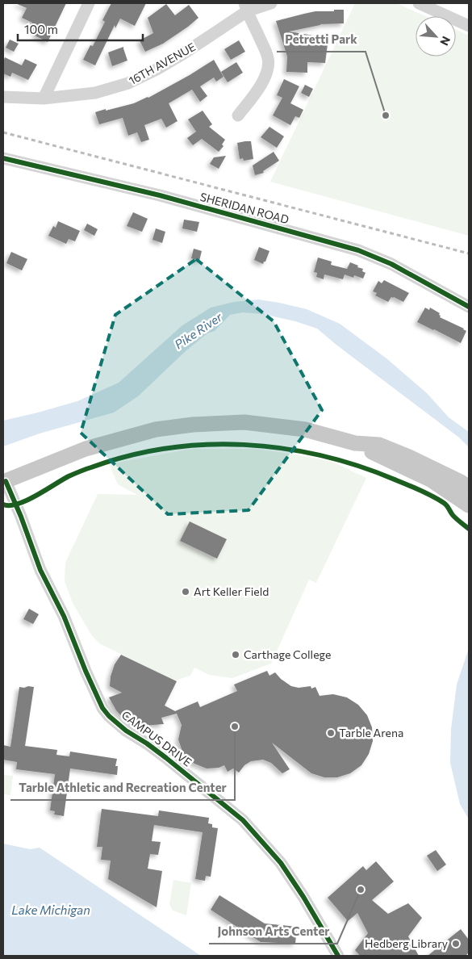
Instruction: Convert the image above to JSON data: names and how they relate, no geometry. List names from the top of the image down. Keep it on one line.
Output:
{"streets":{"street":["16TH AVENUE","SHERIDAN ROAD","CAMPUS DRIVE"]},"water":["Pike River","Lake Michigan"],"places":["Petretti Park","Art Keller Field","Carthage College","Tarble Athletic and Recreation Center","Tarble Arena","Johnson Arts Center","Hedberg Library"],"scale_bar":"100 m","north":"bottom right"}
